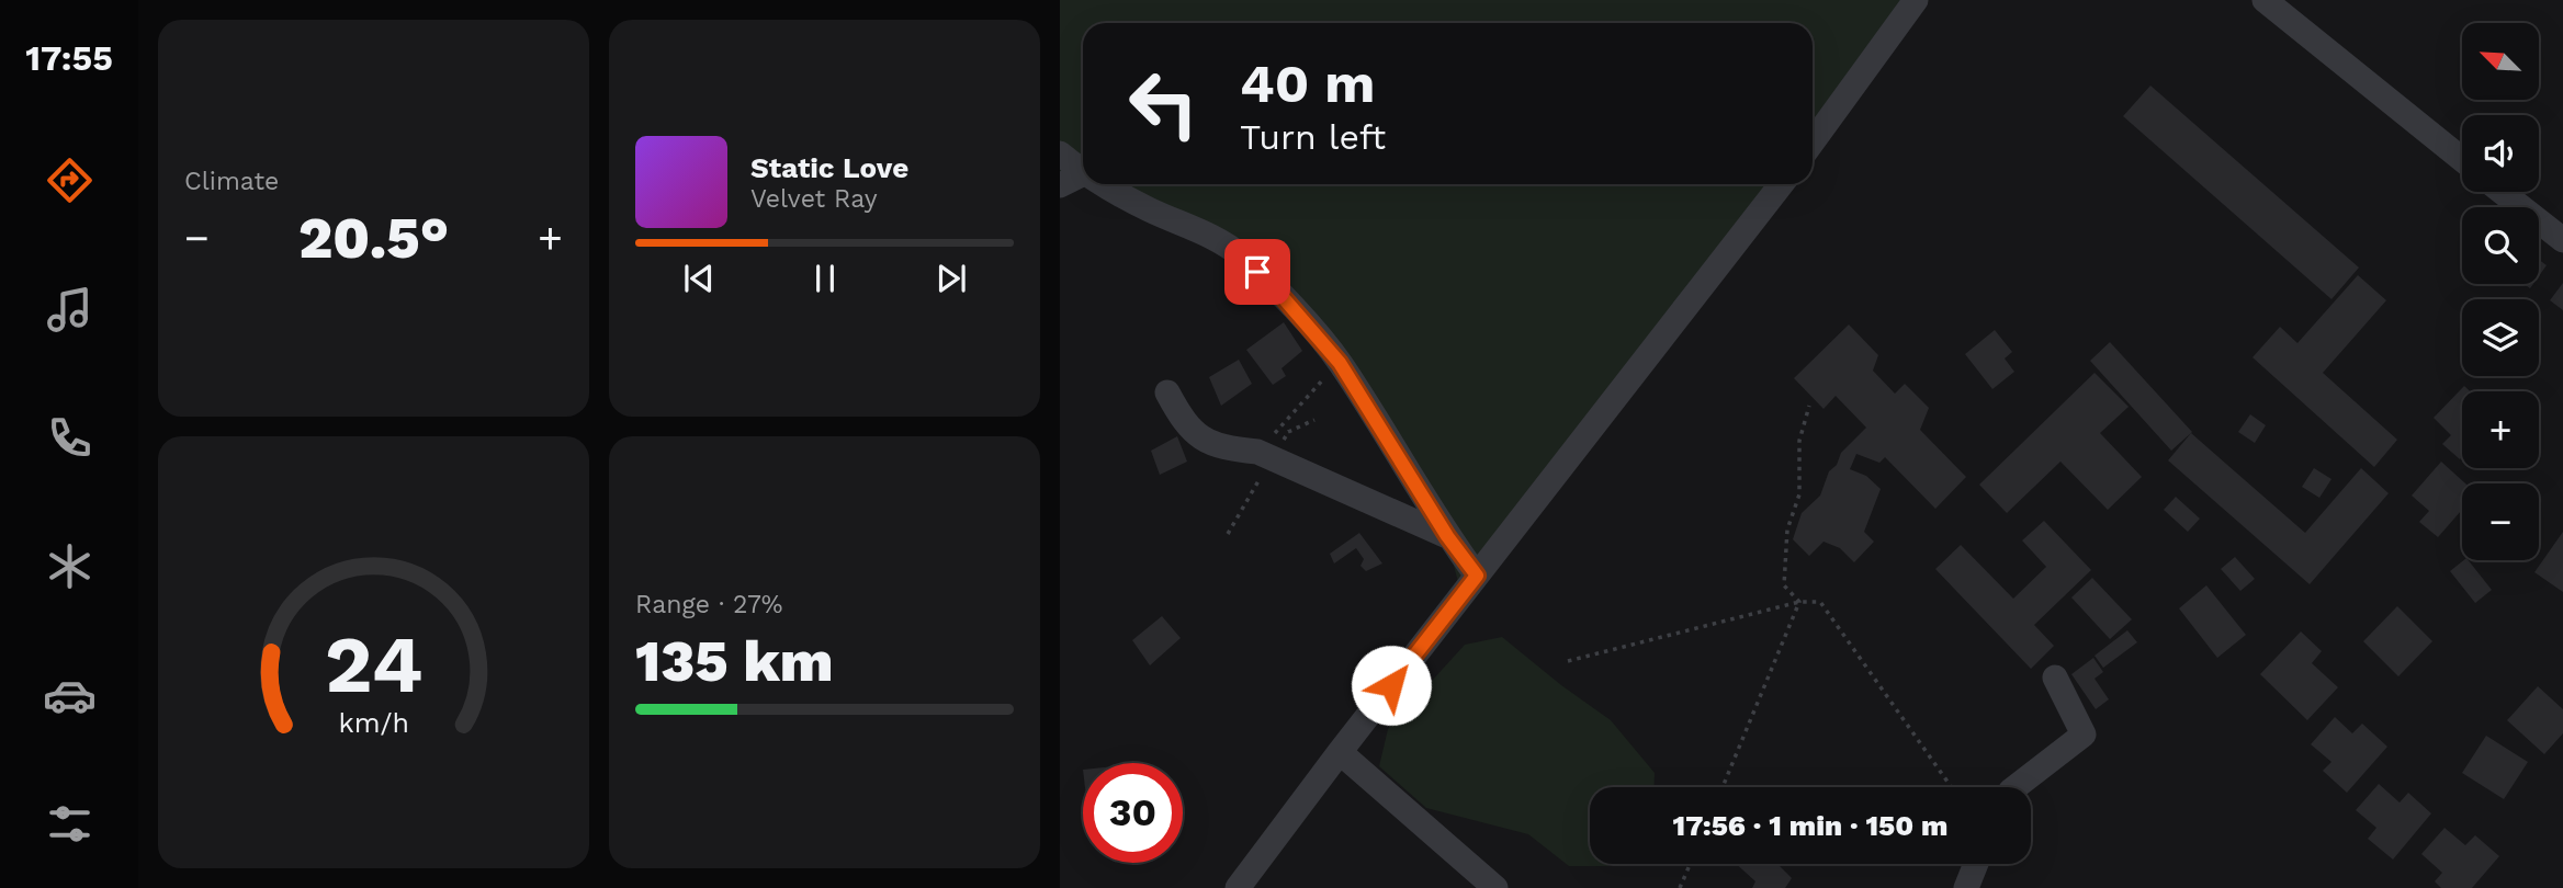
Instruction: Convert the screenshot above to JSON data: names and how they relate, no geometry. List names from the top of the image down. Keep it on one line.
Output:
{"north":"top left","page":{"tabs":"17:55","tile":["Climate",["Range · 27%","135 km"]],"map_buttons":["+","−"],"turn":["40 m","Turn left"],"song":["Static Love","Velvet Ray"],"heat":["−","20.5°","+"],"limit":"30","trip":"17:56 · 1 min · 150 m","gauge":["24","km/h"]}}
